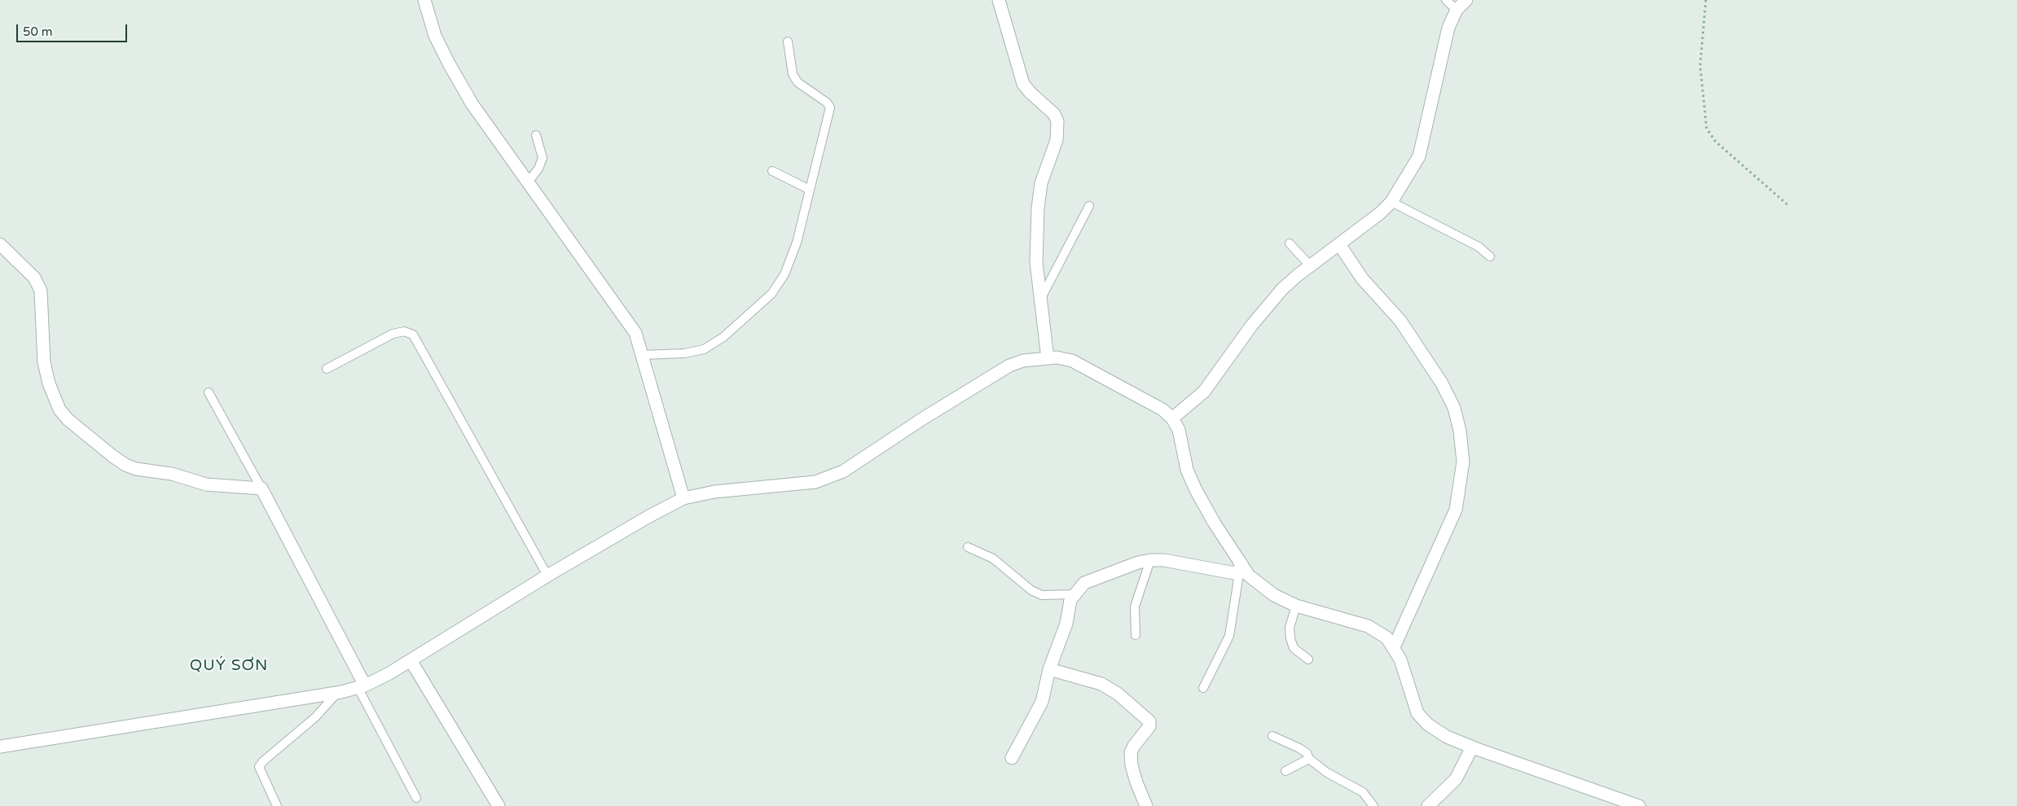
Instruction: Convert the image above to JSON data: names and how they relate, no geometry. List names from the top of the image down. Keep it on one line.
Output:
{"districts":["QUÝ SƠN"],"scale_bar":"50 m"}
